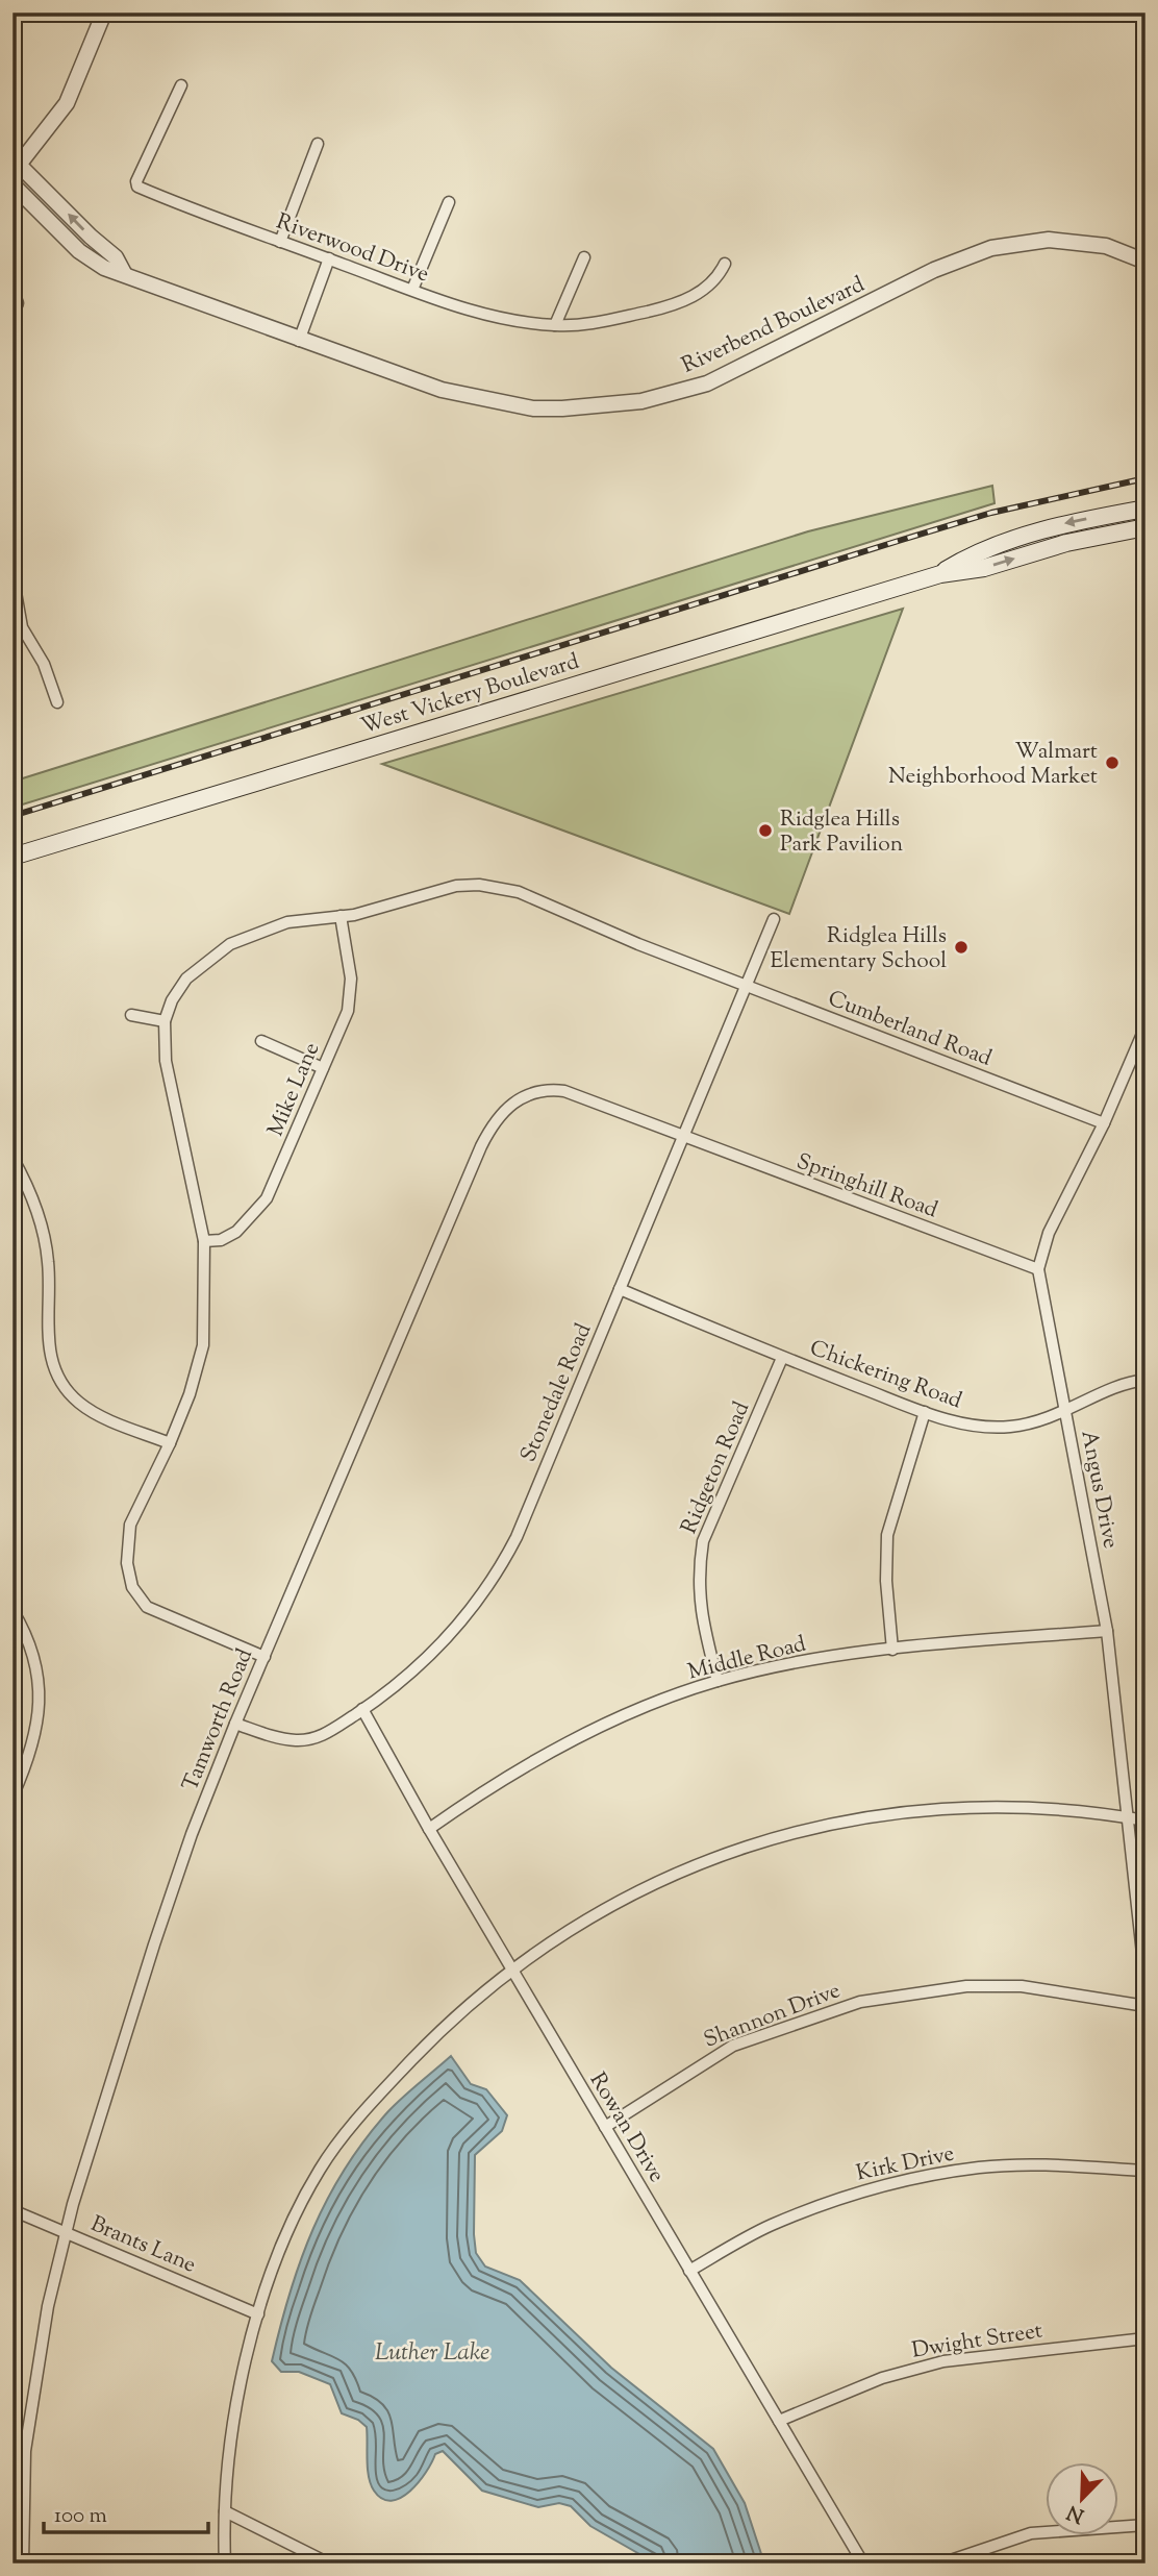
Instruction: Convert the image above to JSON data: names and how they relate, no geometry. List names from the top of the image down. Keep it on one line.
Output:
{"streets":{"main road":["West Vickery Boulevard"],"street":["Riverwood Drive","Riverbend Boulevard","Cumberland Road","Mike Lane","Springhill Road","Chickering Road","Stonedale Road","Ridgeton Road","Angus Drive","Middle Road","Tamworth Road","Shannon Drive","Rowan Drive","Kirk Drive","Brants Lane","Dwight Street"]},"crossings":[["Cumberland Road","Mike Lane"],["Cumberland Road","Stonedale Road"],["Cumberland Road","Angus Drive"],["Springhill Road","Stonedale Road"],["Springhill Road","Angus Drive"],["Springhill Road","Tamworth Road"],["Chickering Road","Stonedale Road"],["Chickering Road","Ridgeton Road"],["Chickering Road","Angus Drive"],["Stonedale Road","Tamworth Road"],["Stonedale Road","Rowan Drive"],["Ridgeton Road","Middle Road"],["Angus Drive","Middle Road"],["Middle Road","Rowan Drive"],["Tamworth Road","Brants Lane"],["Shannon Drive","Rowan Drive"],["Rowan Drive","Kirk Drive"],["Rowan Drive","Dwight Street"]],"water":["Luther Lake"],"places":["Walmart Neighborhood Market","Ridglea Hills Park Pavilion","Ridglea Hills Elementary School"],"scale_bar":"100 m","north":"bottom left"}
